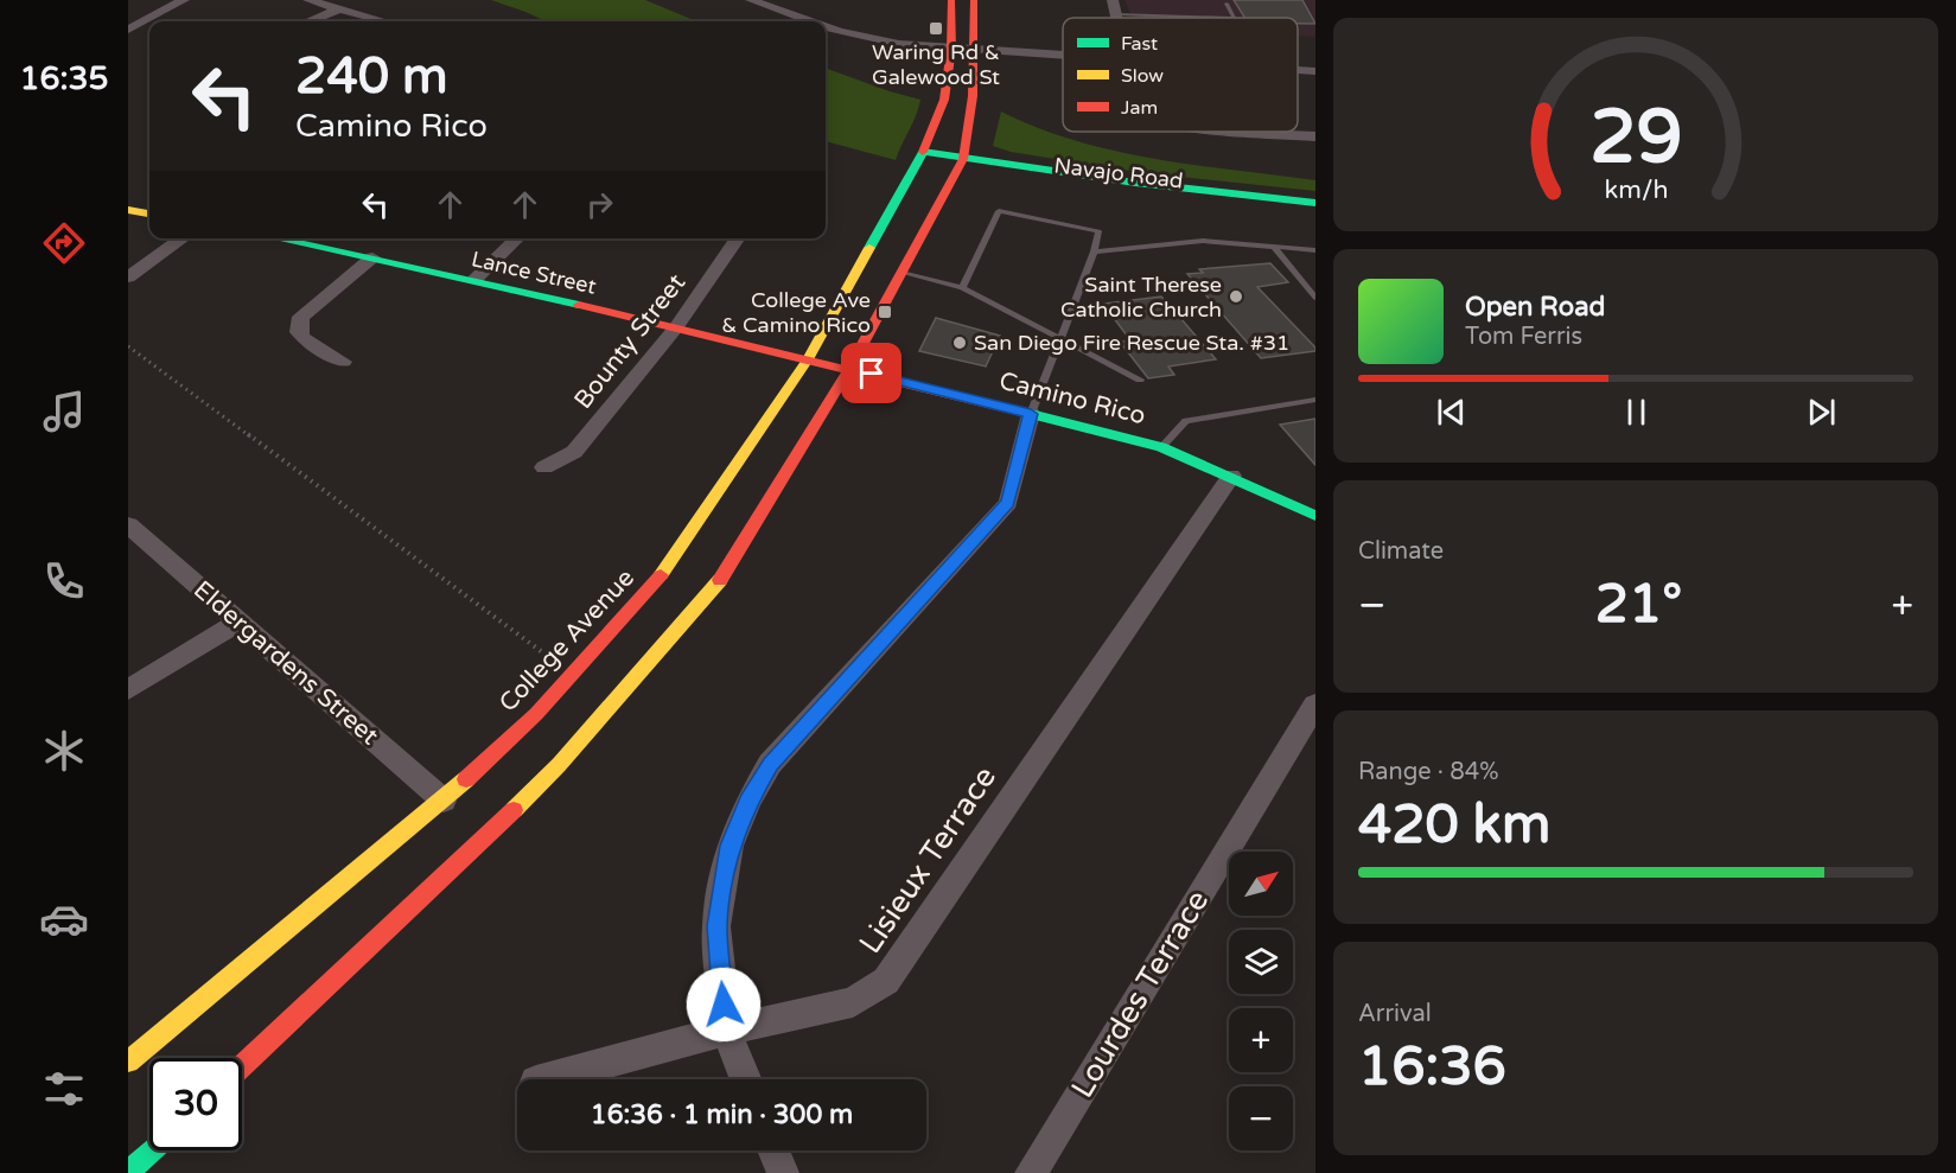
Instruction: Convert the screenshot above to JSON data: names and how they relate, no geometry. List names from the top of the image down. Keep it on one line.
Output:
{"streets":{"main road":["Navajo Road","Lance Street","Camino Rico","College Avenue"],"street":["Bounty Street","Eldergardens Street","Lisieux Terrace","Lourdes Terrace"]},"crossings":[["Navajo Road","College Avenue"],["Lance Street","Bounty Street"],["Lance Street","Camino Rico"],["Lance Street","College Avenue"],["Camino Rico","College Avenue"],["Camino Rico","Lisieux Terrace"],["College Avenue","Eldergardens Street"]],"places":{"transit":["Waring Rd & Galewood St","College Ave & Camino Rico"],"other":["Saint Therese Catholic Church","San Diego Fire Rescue Sta. #31"]},"legend":["Fast","Slow","Jam"],"north":"top right","page":{"tabs":"16:35","turn":["240 m","Camino Rico"],"song":["Open Road","Tom Ferris"],"tile":["Climate",["Range · 84%","420 km"],["Arrival","16:36"]],"heat":["−","21°","+"],"map_buttons":["+","−"],"limit":"30","trip":"16:36 · 1 min · 300 m","gauge":["29","km/h"]}}
